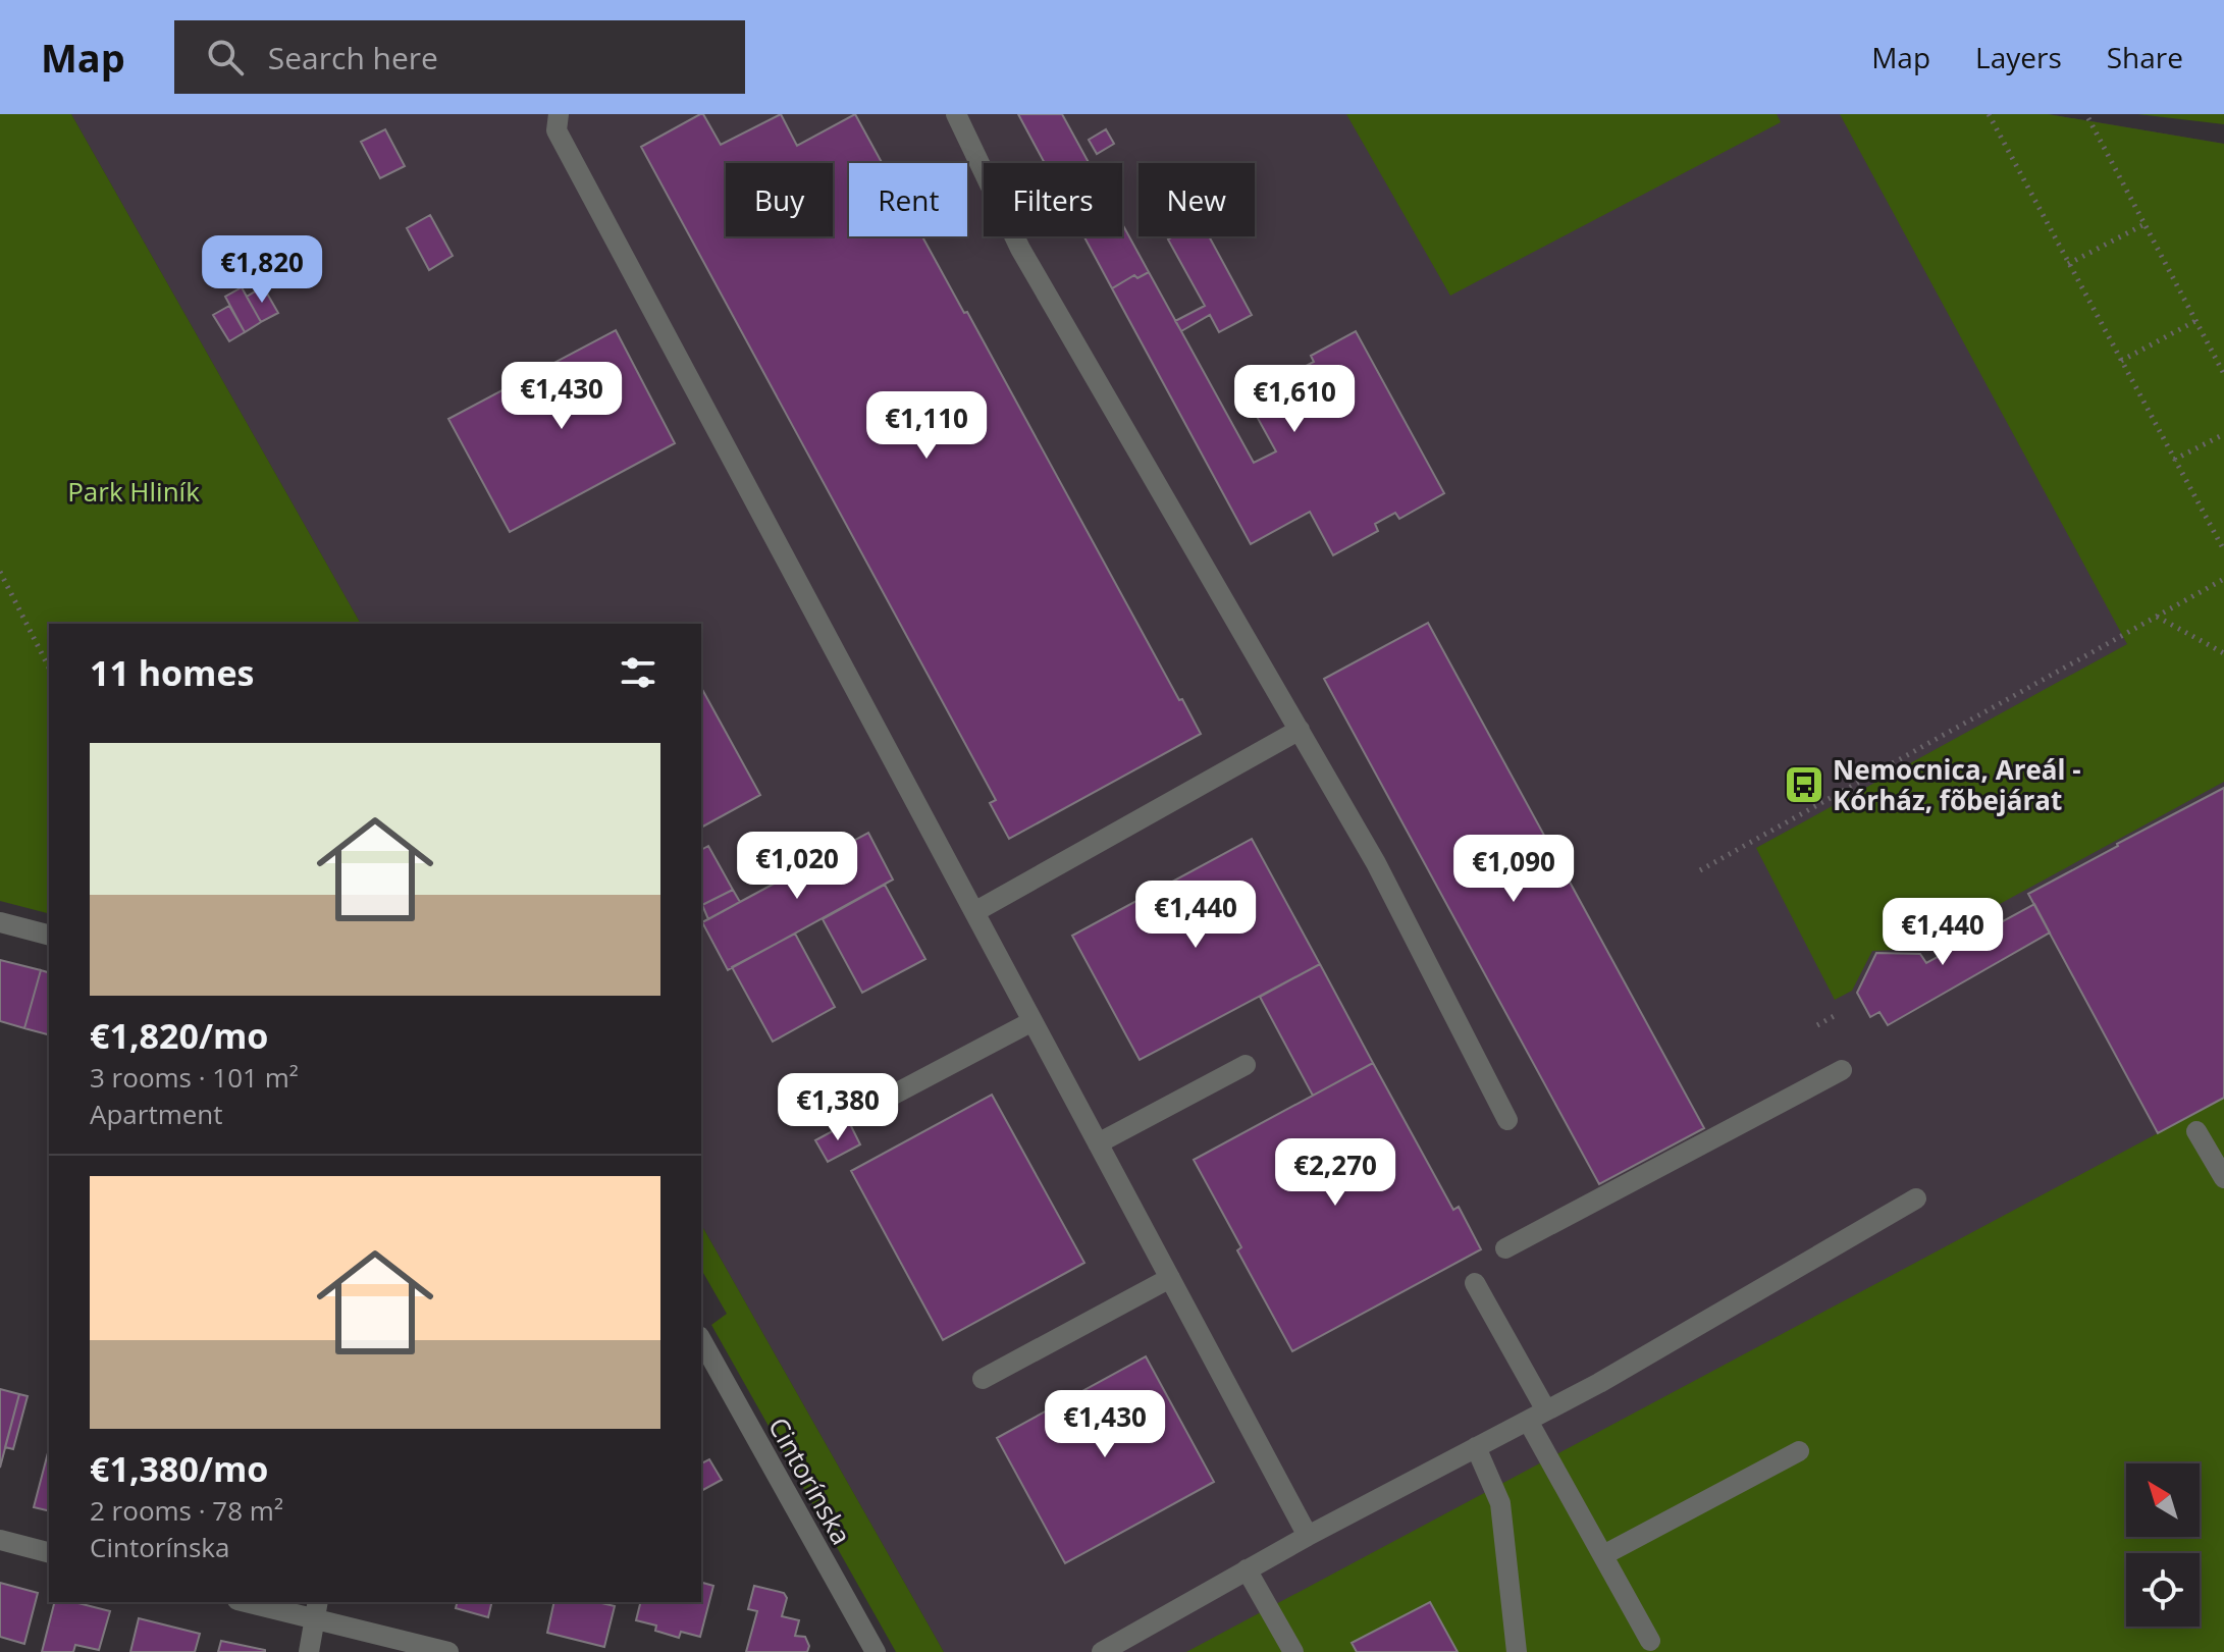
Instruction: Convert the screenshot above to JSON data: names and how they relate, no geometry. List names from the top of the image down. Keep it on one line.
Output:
{"streets":{"street":["Cintorínska"]},"parks":["Park Hliník"],"places":{"bus stop":["Nemocnica, Areál - Kórház, fõbejárat"]},"north":"top left","page":{"header":"Map","search":"Search here","nav":["Map","Layers","Share"],"chip":["Buy","Rent","Filters","New"],"price":["€1,820","€1,430","€1,610","€1,110","€1,020","€1,090","€1,440","€1,440","€1,380","€2,270","€1,430"],"heading":"11 homes","list":[{"name":"€1,820/mo","note":"3 rooms · 101 m² · Apartment"},{"name":"€1,380/mo","note":"2 rooms · 78 m² · Cintorínska"}]}}
